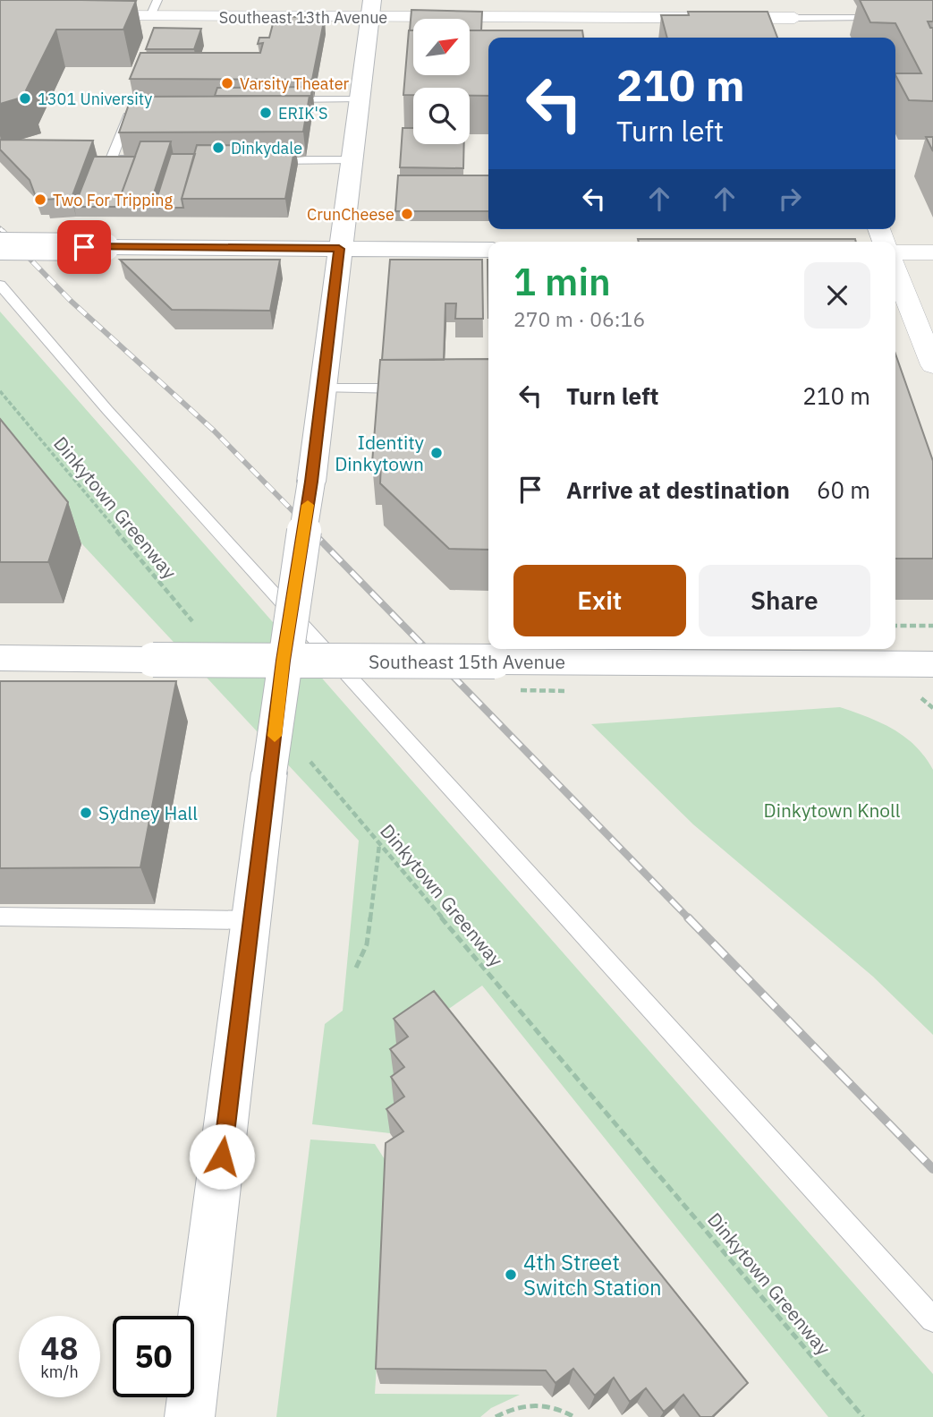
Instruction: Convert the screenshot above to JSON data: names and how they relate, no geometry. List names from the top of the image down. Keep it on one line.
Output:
{"streets":{"main road":["Southeast 15th Avenue"],"street":["Southeast 13th Avenue"],"path":["Dinkytown Greenway"]},"parks":["Dinkytown Knoll"],"places":["Varsity Theater","1301 University","ERIK'S","Dinkydale","Two For Tripping","CrunCheese","Identity Dinkytown","Sydney Hall","4th Street Switch Station"],"north":"top right","page":{"turn":["210 m","Turn left"],"heading":["1 min","270 m · 06:16"],"list":[{"name":"Turn left","value":"210 m"},{"name":"Arrive at destination","value":"60 m"}],"buttons":["Exit","Share"],"speed":"48 km/h","limit":"50"}}
